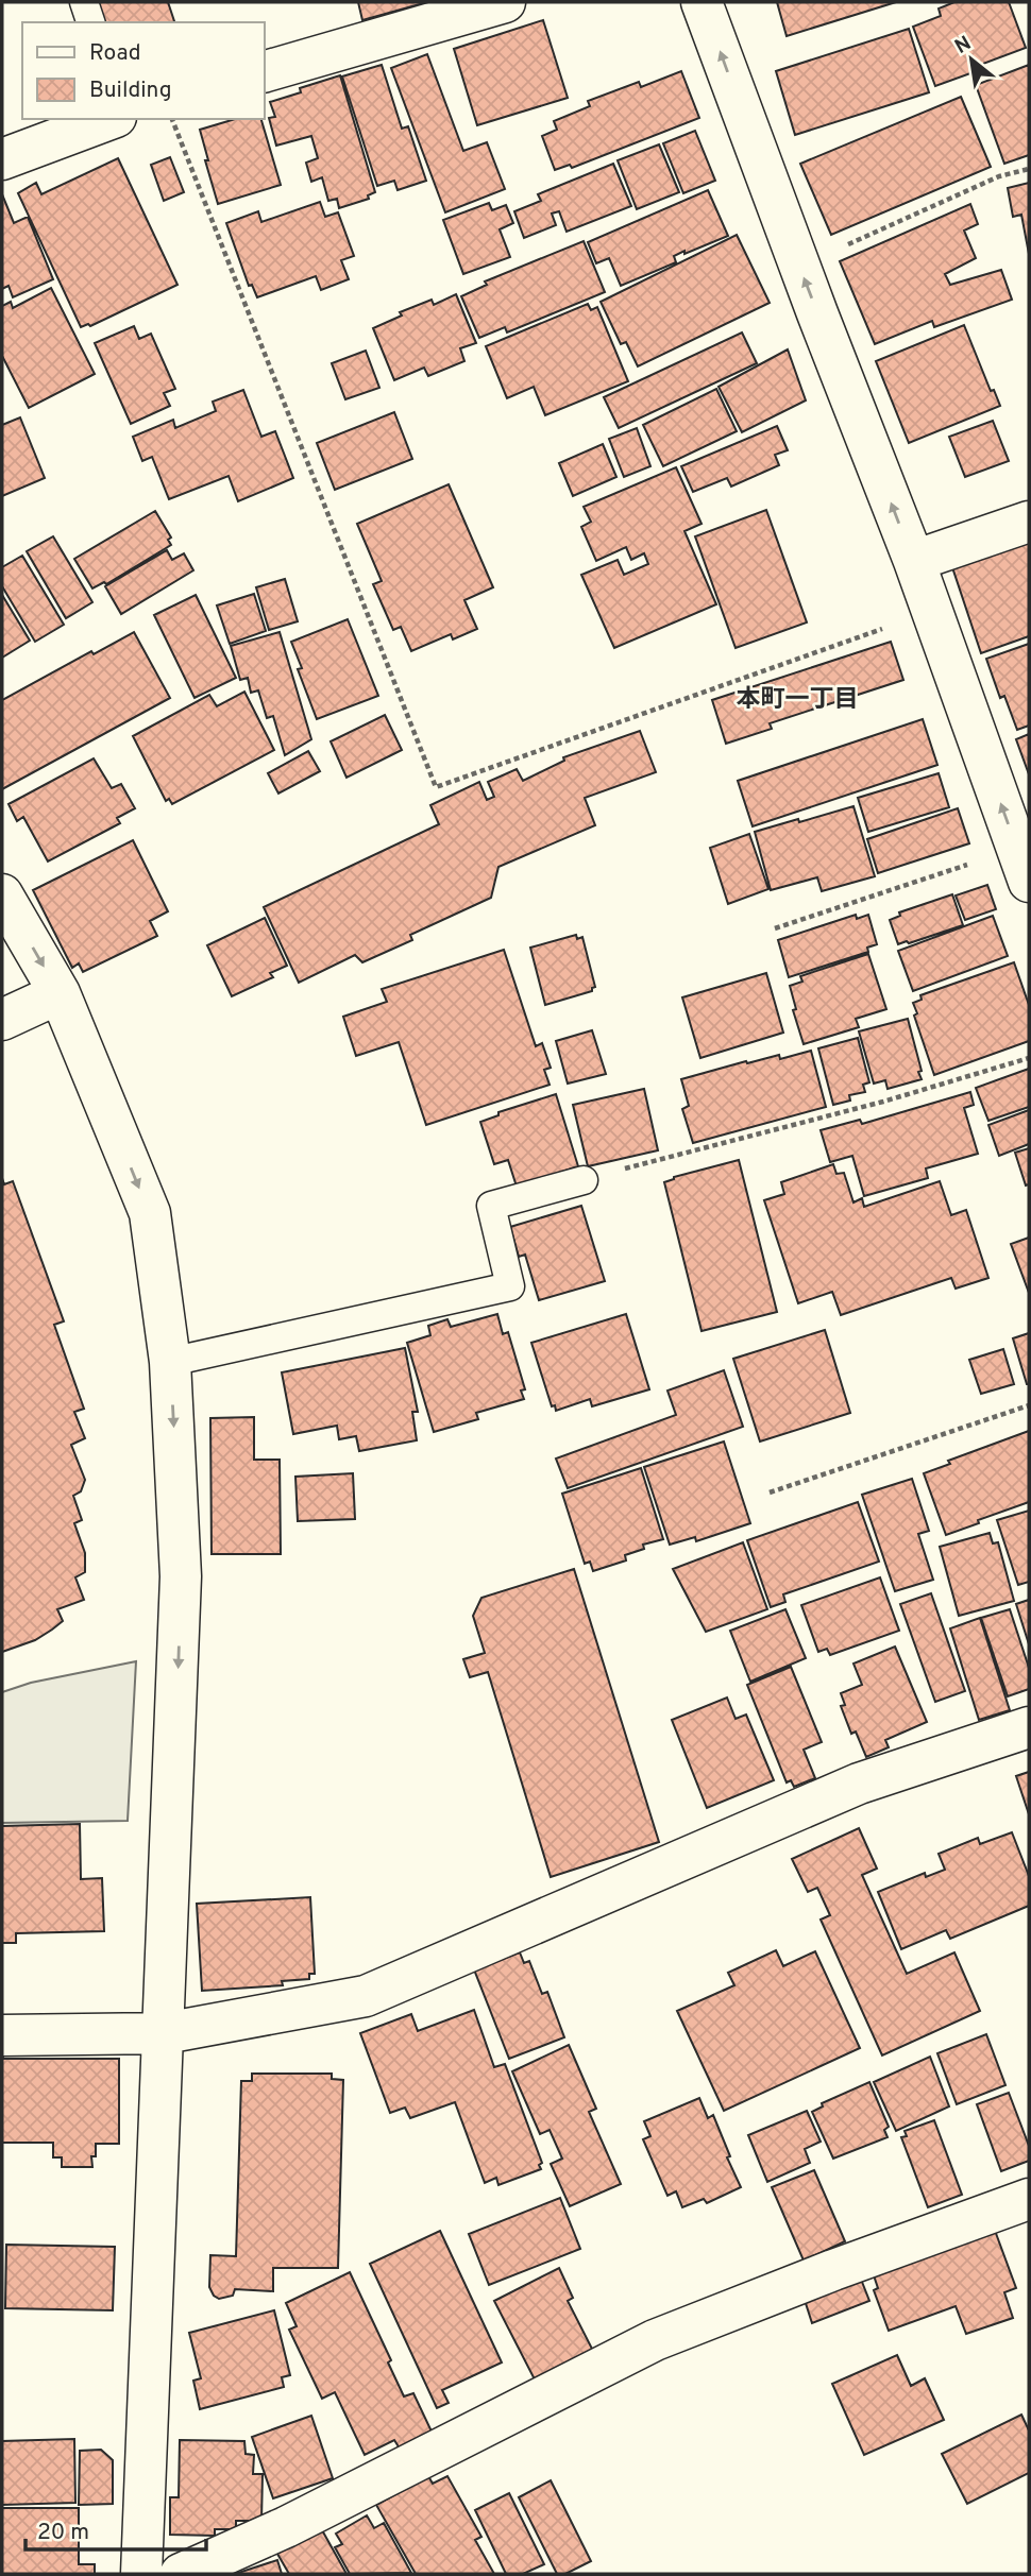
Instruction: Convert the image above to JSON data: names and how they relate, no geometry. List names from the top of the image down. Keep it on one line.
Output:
{"districts":["本町一丁目"],"legend":["Road","Building"],"scale_bar":"20 m","north":"top left"}
